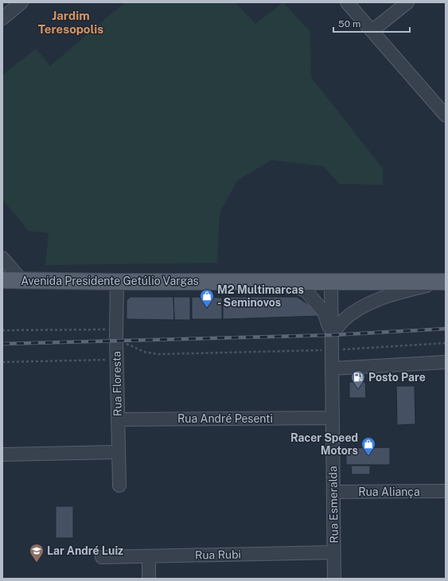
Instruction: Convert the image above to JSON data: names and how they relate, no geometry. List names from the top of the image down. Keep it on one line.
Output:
{"streets":{"main road":["Avenida Presidente Getúlio Vargas"],"street":["Rua Floresta","Rua André Pesenti","Rua Aliança","Rua Esmeralda","Rua Rubi"]},"crossings":[["Avenida Presidente Getúlio Vargas","Rua Floresta"],["Avenida Presidente Getúlio Vargas","Rua Esmeralda"],["Rua Floresta","Rua André Pesenti"],["Rua André Pesenti","Rua Esmeralda"],["Rua Aliança","Rua Esmeralda"],["Rua Esmeralda","Rua Rubi"]],"districts":["Jardim Teresopolis"],"places":{"shop":["M2 Multimarcas - Seminovos","Racer Speed Motors"],"fuel station":["Posto Pare"],"school or university":["Lar André Luiz"]},"scale_bar":"50 m"}
